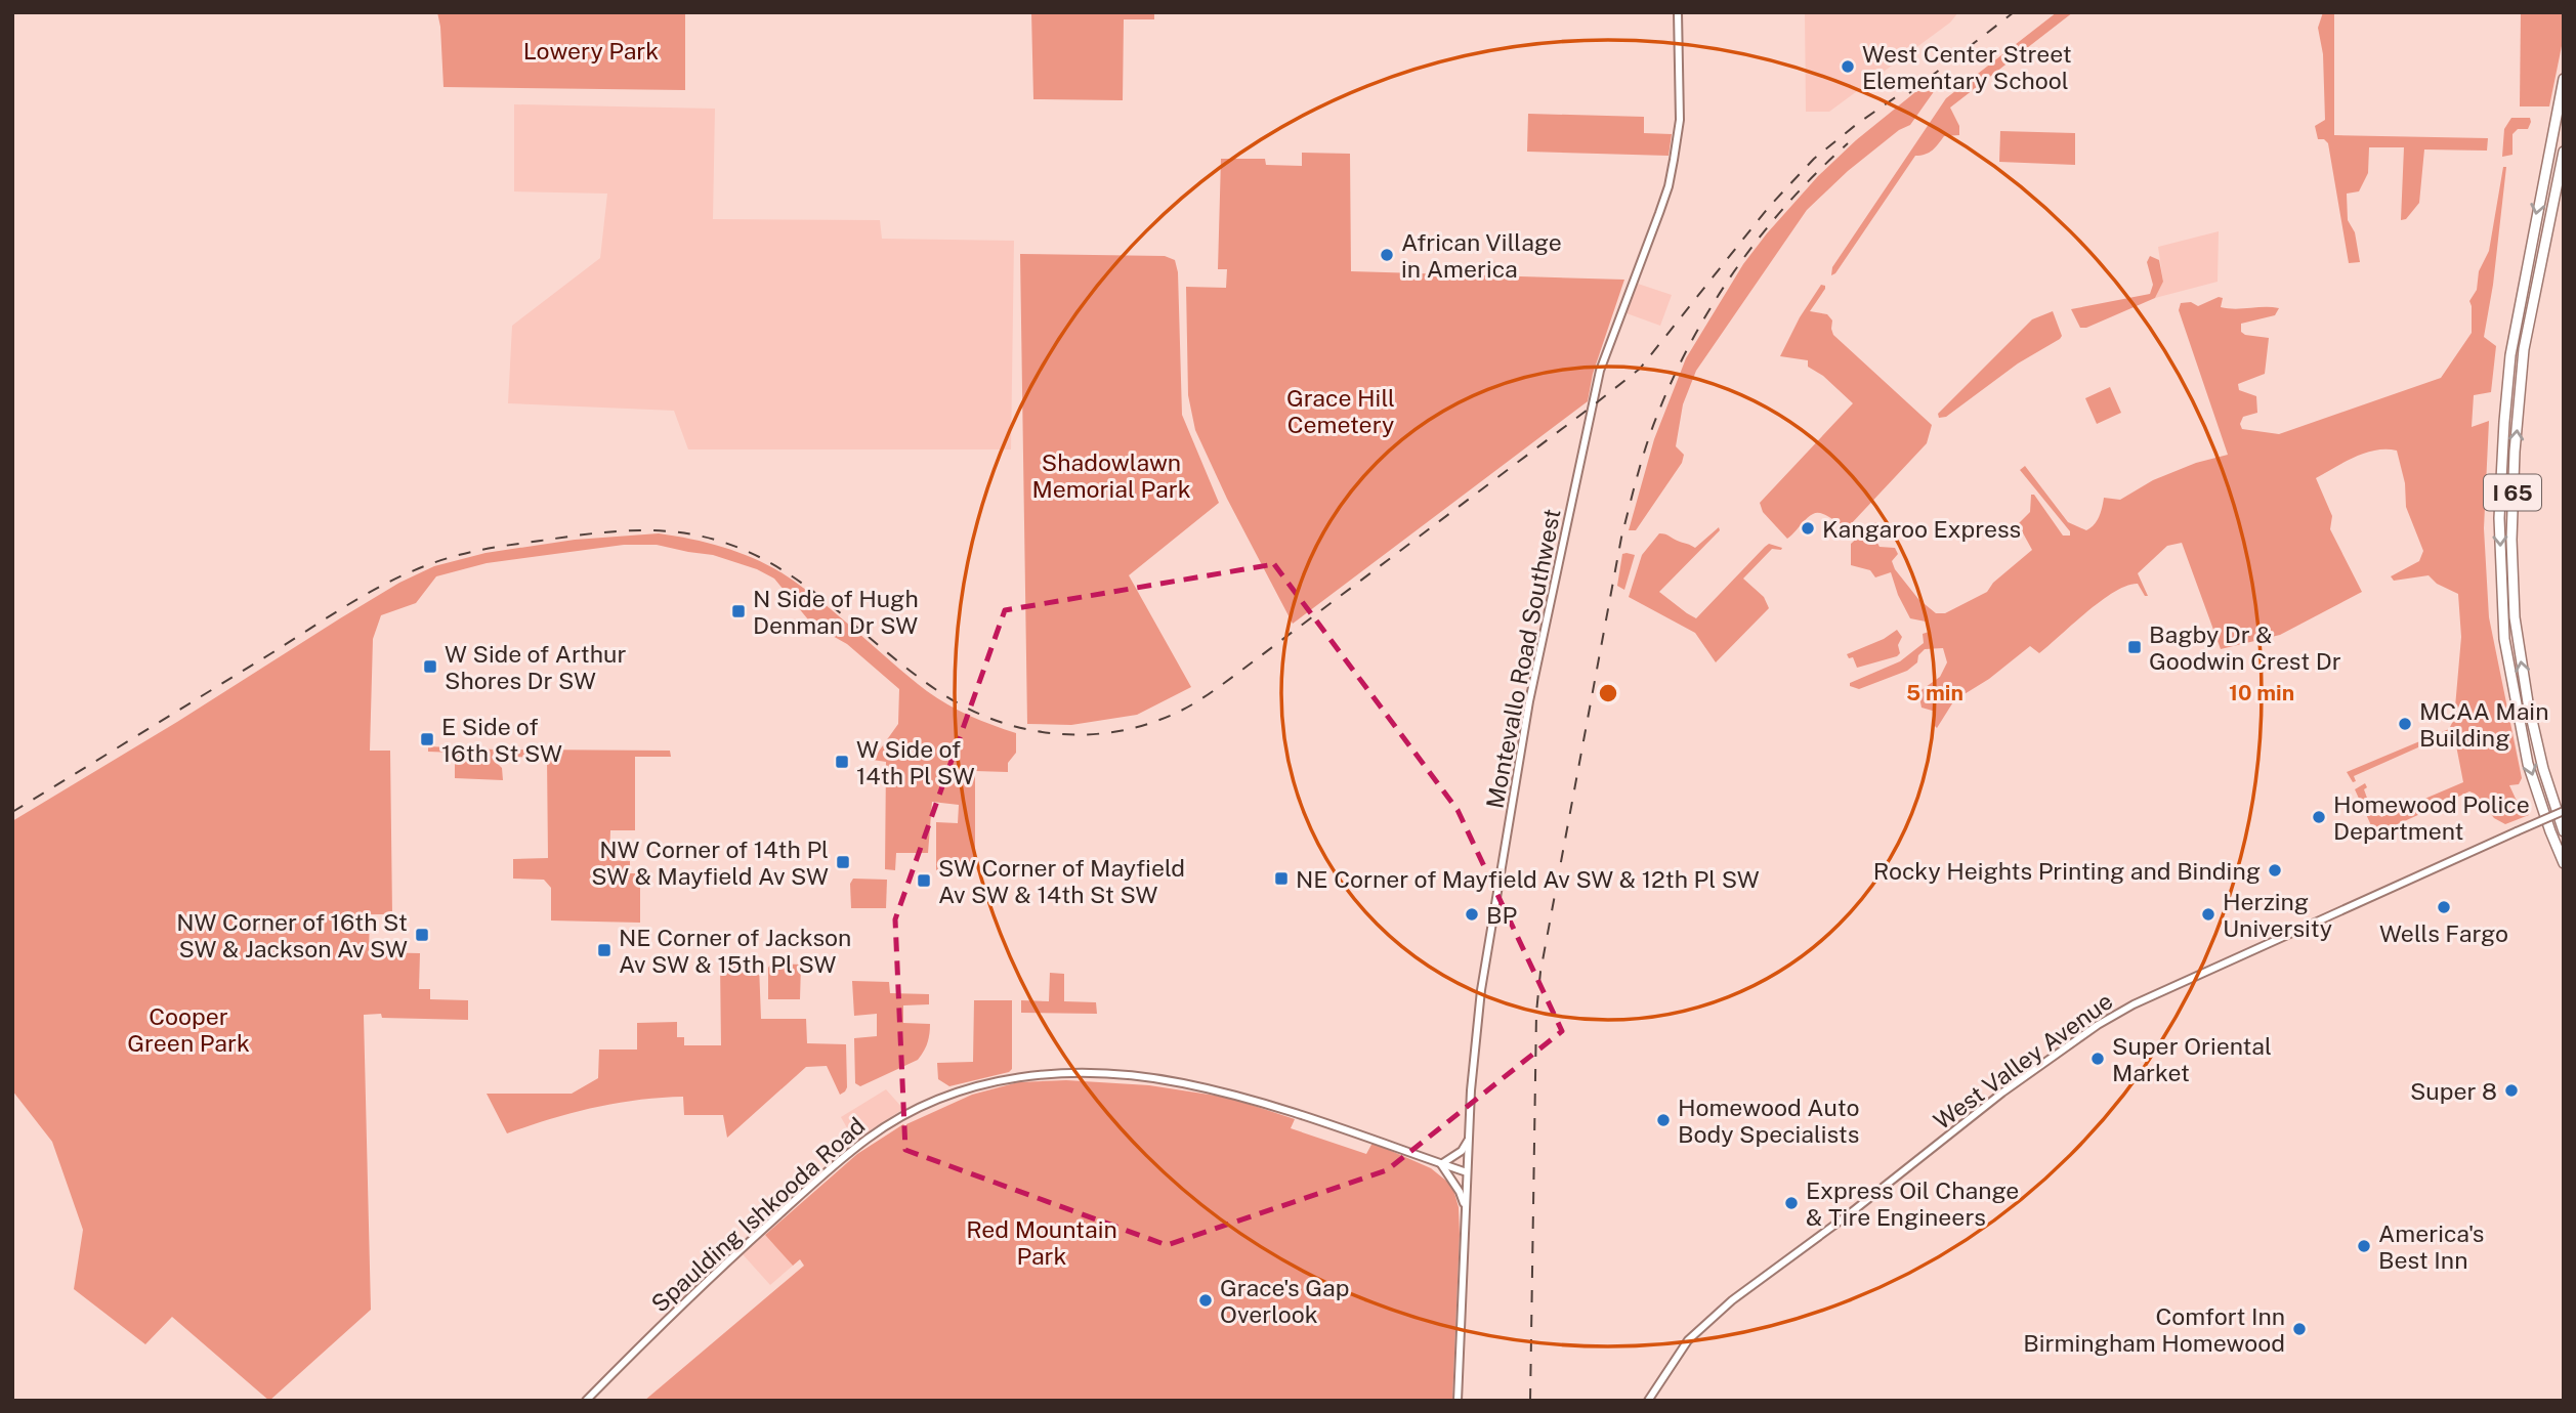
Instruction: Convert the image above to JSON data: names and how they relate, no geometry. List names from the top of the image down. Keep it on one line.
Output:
{"streets":{"highway":["I 65"],"street":["Montevallo Road Southwest","West Valley Avenue","Spaulding Ishkooda Road"]},"parks":["Lowery Park","Grace Hill Cemetery","Shadowlawn Memorial Park","Cooper Green Park","Red Mountain Park"],"places":{"other":["West Center Street Elementary School","African Village in America","Kangaroo Express","MCAA Main Building","Homewood Police Department","Rocky Heights Printing and Binding","Wells Fargo","BP","Herzing University","Super Oriental Market","Super 8","Homewood Auto Body Specialists","Express Oil Change & Tire Engineers","America's Best Inn","Grace's Gap Overlook","Comfort Inn Birmingham Homewood"],"transit":["N Side of Hugh Denman Dr SW","Bagby Dr & Goodwin Crest Dr","W Side of Arthur Shores Dr SW","E Side of 16th St SW","W Side of 14th Pl SW","NW Corner of 14th Pl SW & Mayfield Av SW","NE Corner of Mayfield Av SW & 12th Pl SW","SW Corner of Mayfield Av SW & 14th St SW","NW Corner of 16th St SW & Jackson Av SW","NE Corner of Jackson Av SW & 15th Pl SW"]},"rings":["5 min","10 min"]}
